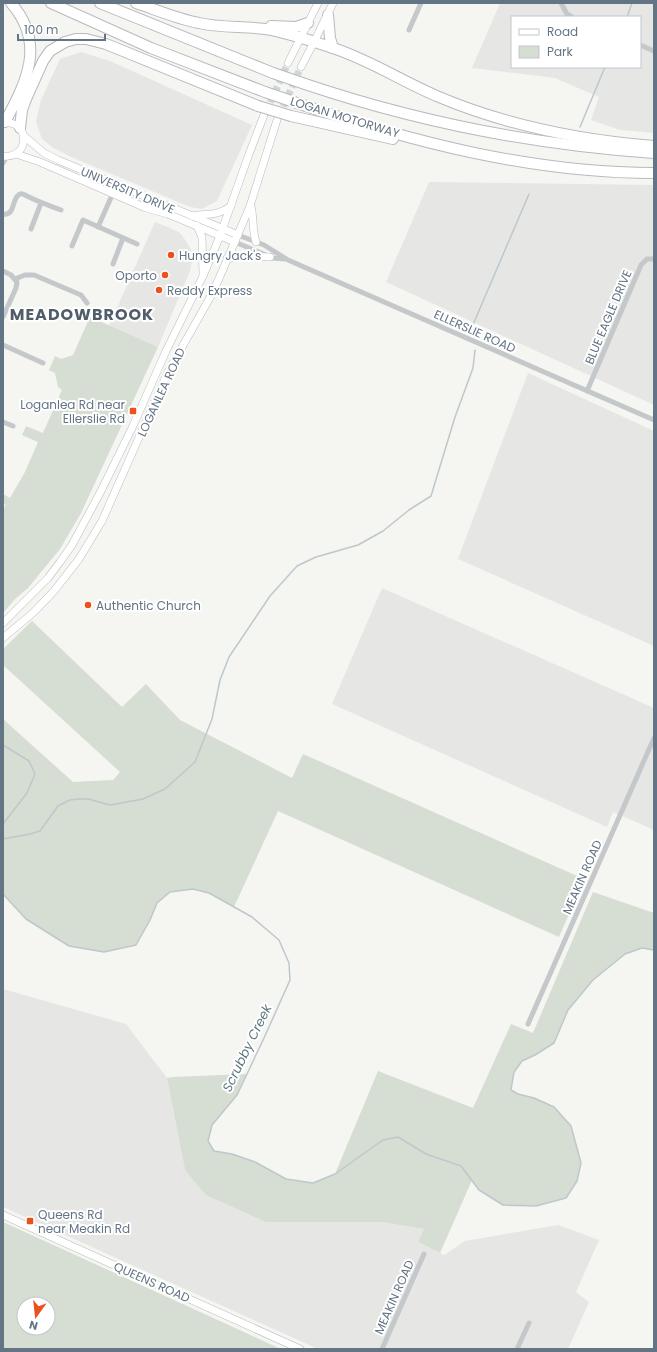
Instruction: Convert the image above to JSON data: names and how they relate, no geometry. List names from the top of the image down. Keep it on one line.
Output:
{"streets":{"highway":["LOGAN MOTORWAY"],"main road":["UNIVERSITY DRIVE","LOGANLEA ROAD","QUEENS ROAD"],"street":["BLUE EAGLE DRIVE","ELLERSLIE ROAD","MEAKIN ROAD"]},"crossings":[["UNIVERSITY DRIVE","ELLERSLIE ROAD"],["UNIVERSITY DRIVE","LOGANLEA ROAD"],["BLUE EAGLE DRIVE","ELLERSLIE ROAD"],["ELLERSLIE ROAD","LOGANLEA ROAD"]],"districts":["MEADOWBROOK"],"water":["Scrubby Creek"],"places":{"other":["Hungry Jack's","Oporto","Reddy Express","Authentic Church"],"transit":["Loganlea Rd near Ellerslie Rd","Queens Rd near Meakin Rd"]},"legend":["Road","Park"],"scale_bar":"100 m","north":"bottom"}
